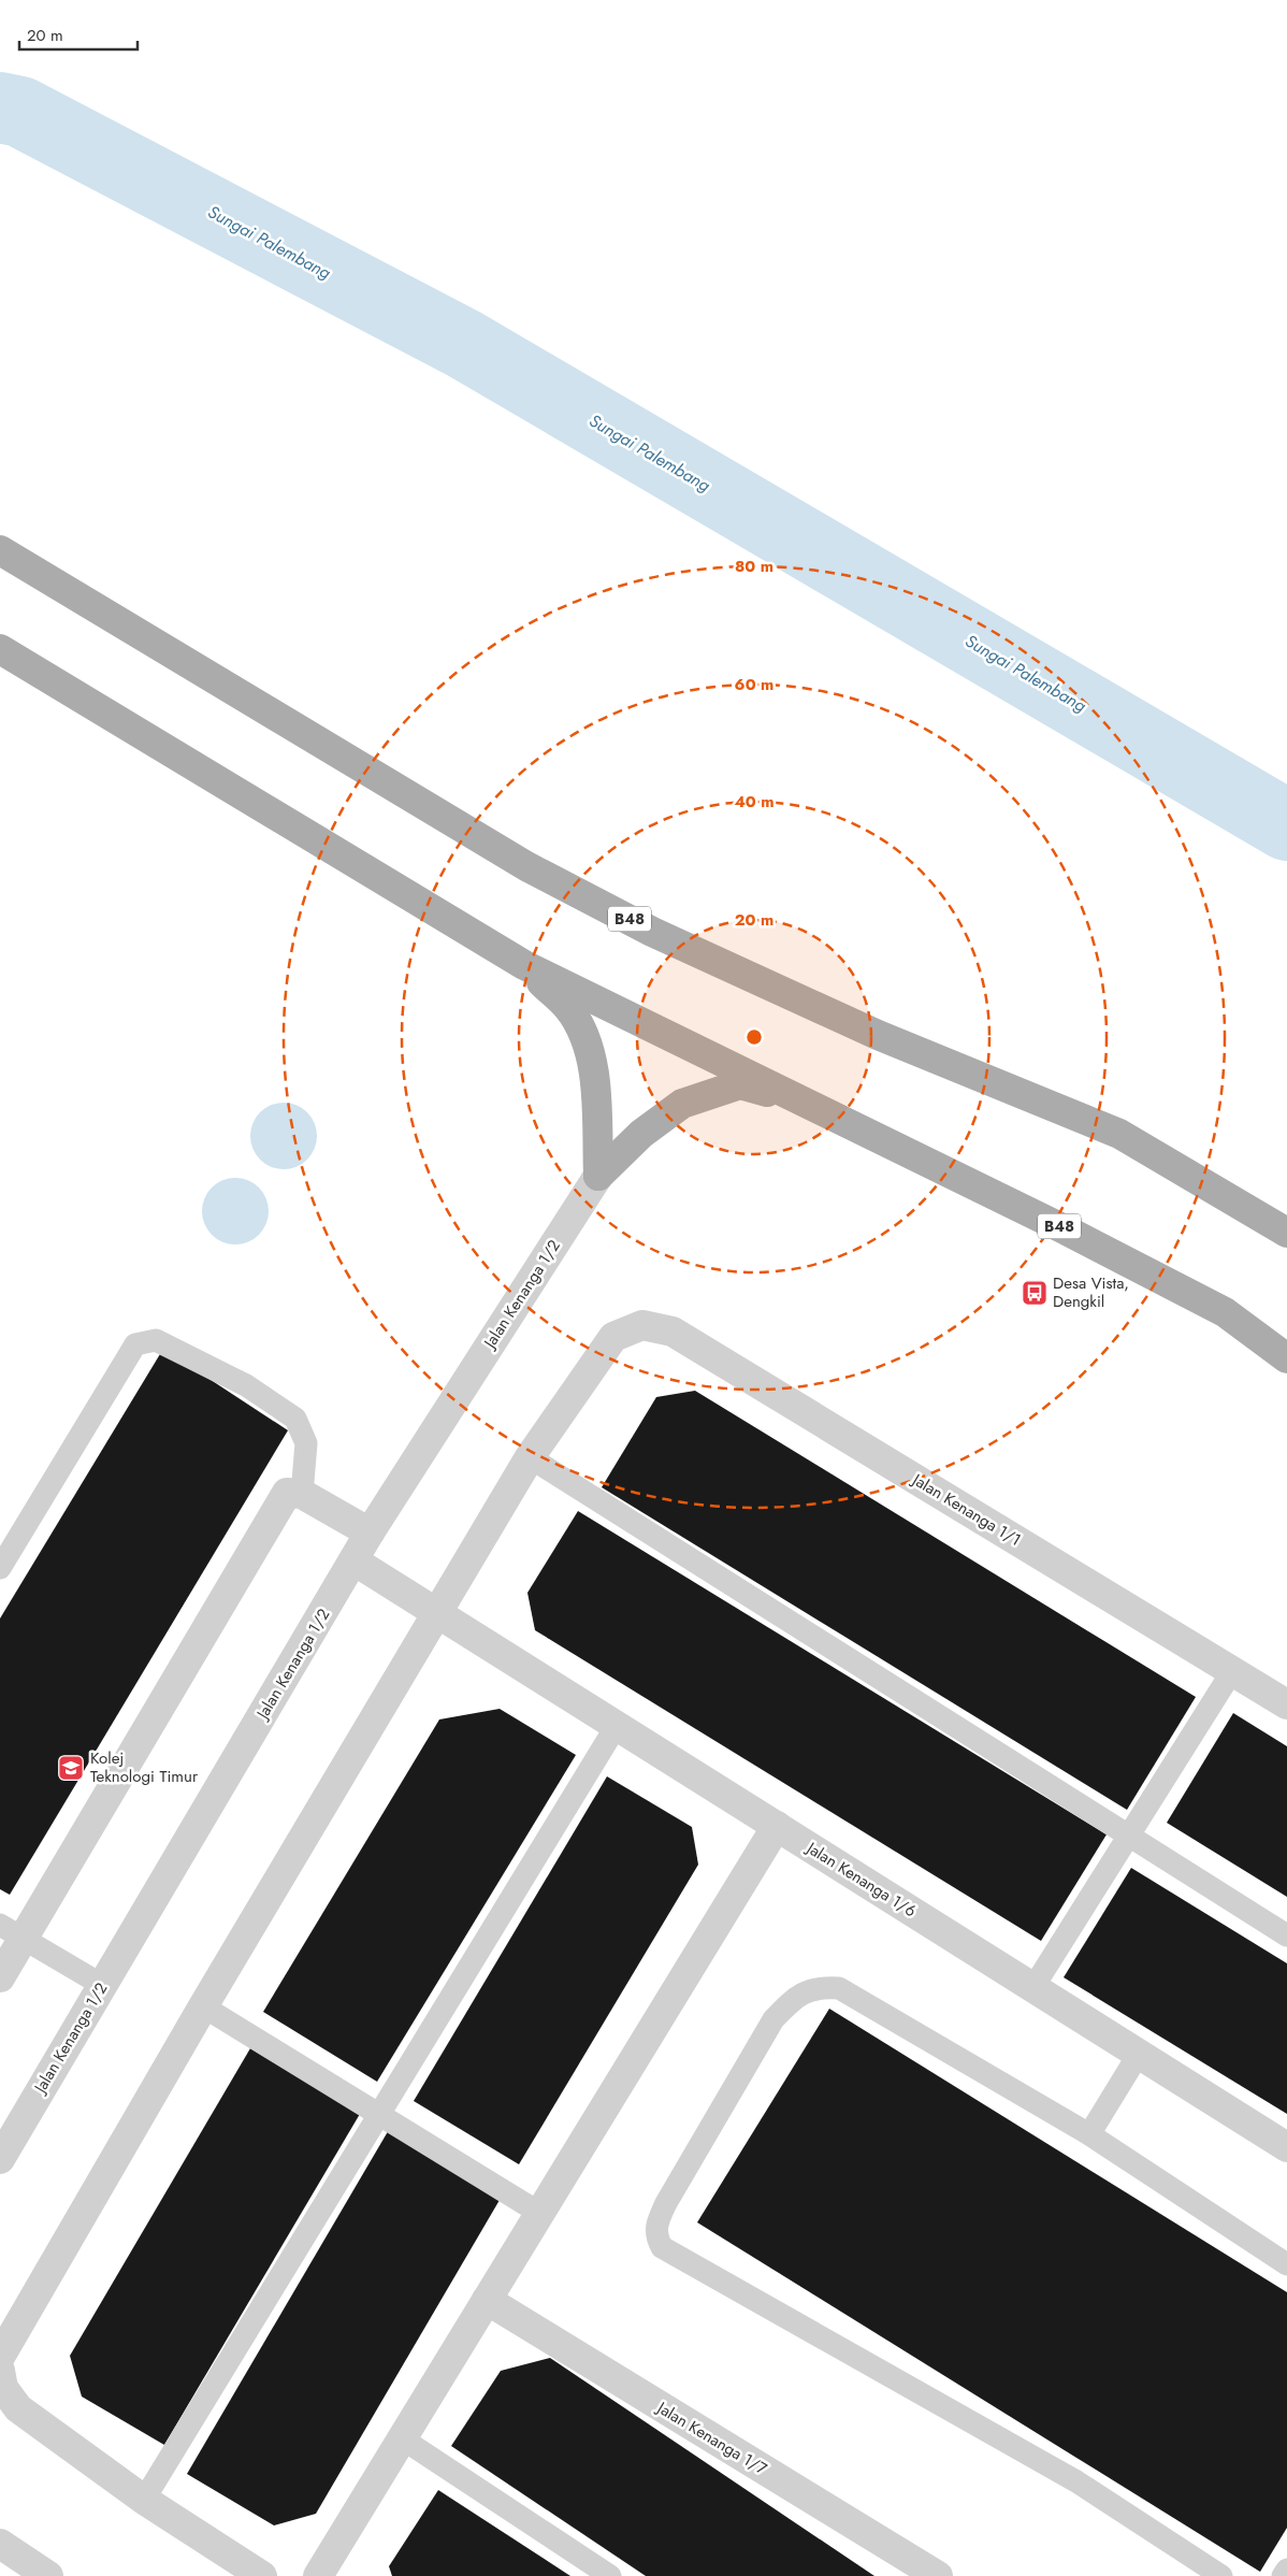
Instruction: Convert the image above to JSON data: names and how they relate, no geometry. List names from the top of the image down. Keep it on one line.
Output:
{"streets":{"main road":["B48"],"street":["Jalan Kenanga 1/2","Jalan Kenanga 1/1","Jalan Kenanga 1/6","Jalan Kenanga 1/7"]},"crossings":[["Jalan Kenanga 1/2","Jalan Kenanga 1/6"]],"water":["Sungai Palembang"],"places":{"bus stop":["Desa Vista, Dengkil"],"school or university":["Kolej Teknologi Timur"]},"scale_bar":"20 m","rings":["80 m","60 m","40 m","20 m"]}
